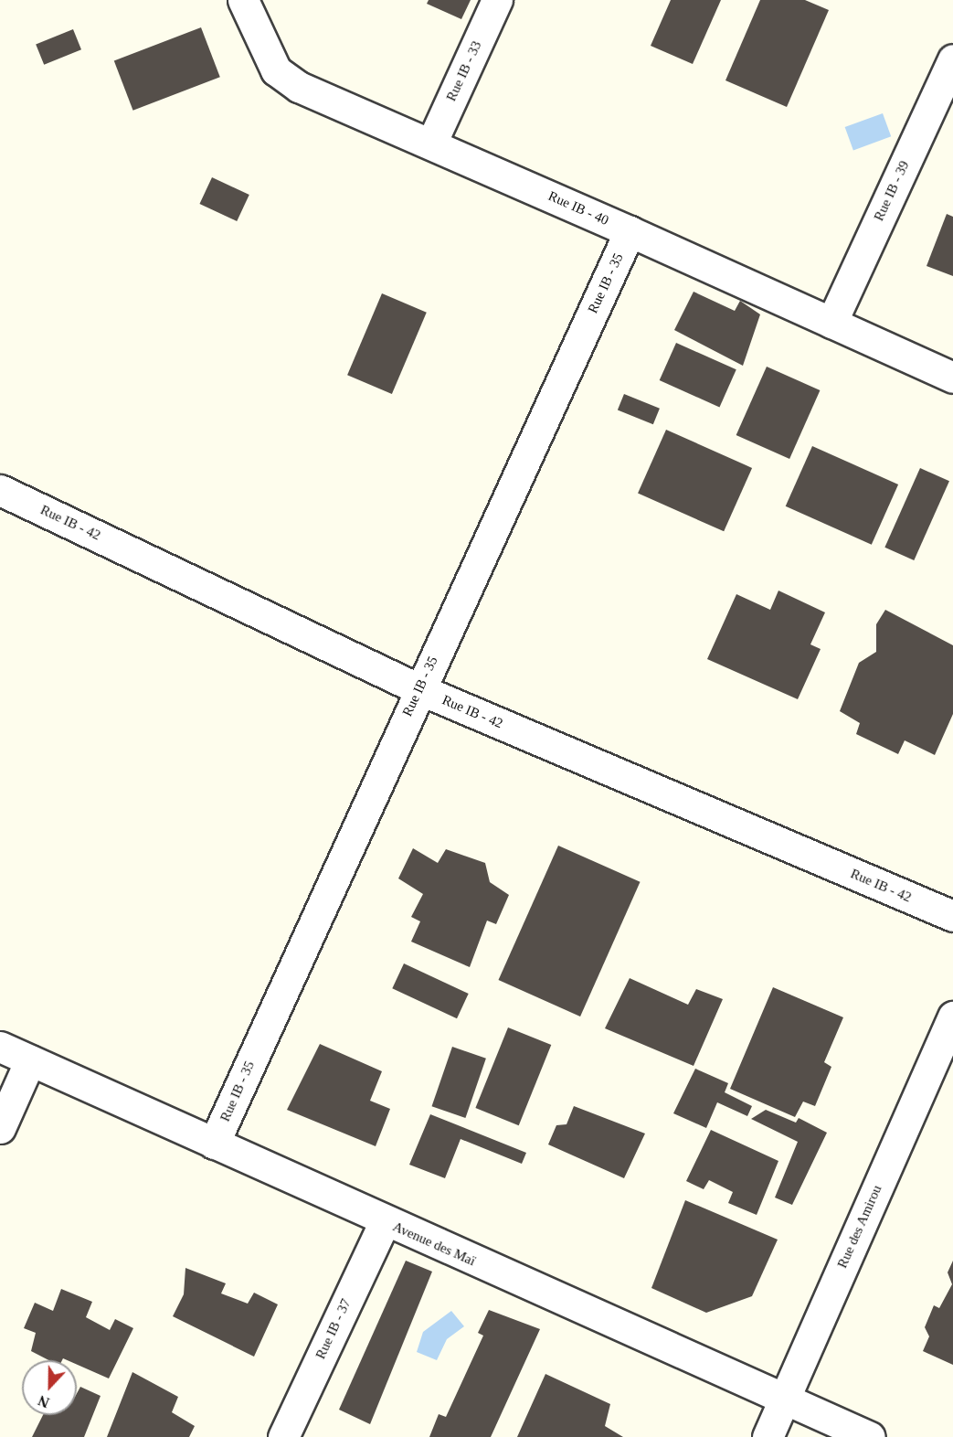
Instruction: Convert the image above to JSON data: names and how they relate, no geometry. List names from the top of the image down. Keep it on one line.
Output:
{"streets":{"street":["Rue IB - 33","Rue IB - 39","Rue IB - 40","Rue IB - 35","Rue IB - 42","Rue des Amirou","Avenue des Maï","Rue IB - 37"]},"crossings":[["Rue IB - 33","Rue IB - 40"],["Rue IB - 39","Rue IB - 40"],["Rue IB - 40","Rue IB - 35"],["Rue IB - 35","Rue IB - 42"],["Rue IB - 35","Avenue des Maï"],["Rue des Amirou","Avenue des Maï"],["Avenue des Maï","Rue IB - 37"]],"north":"bottom"}
